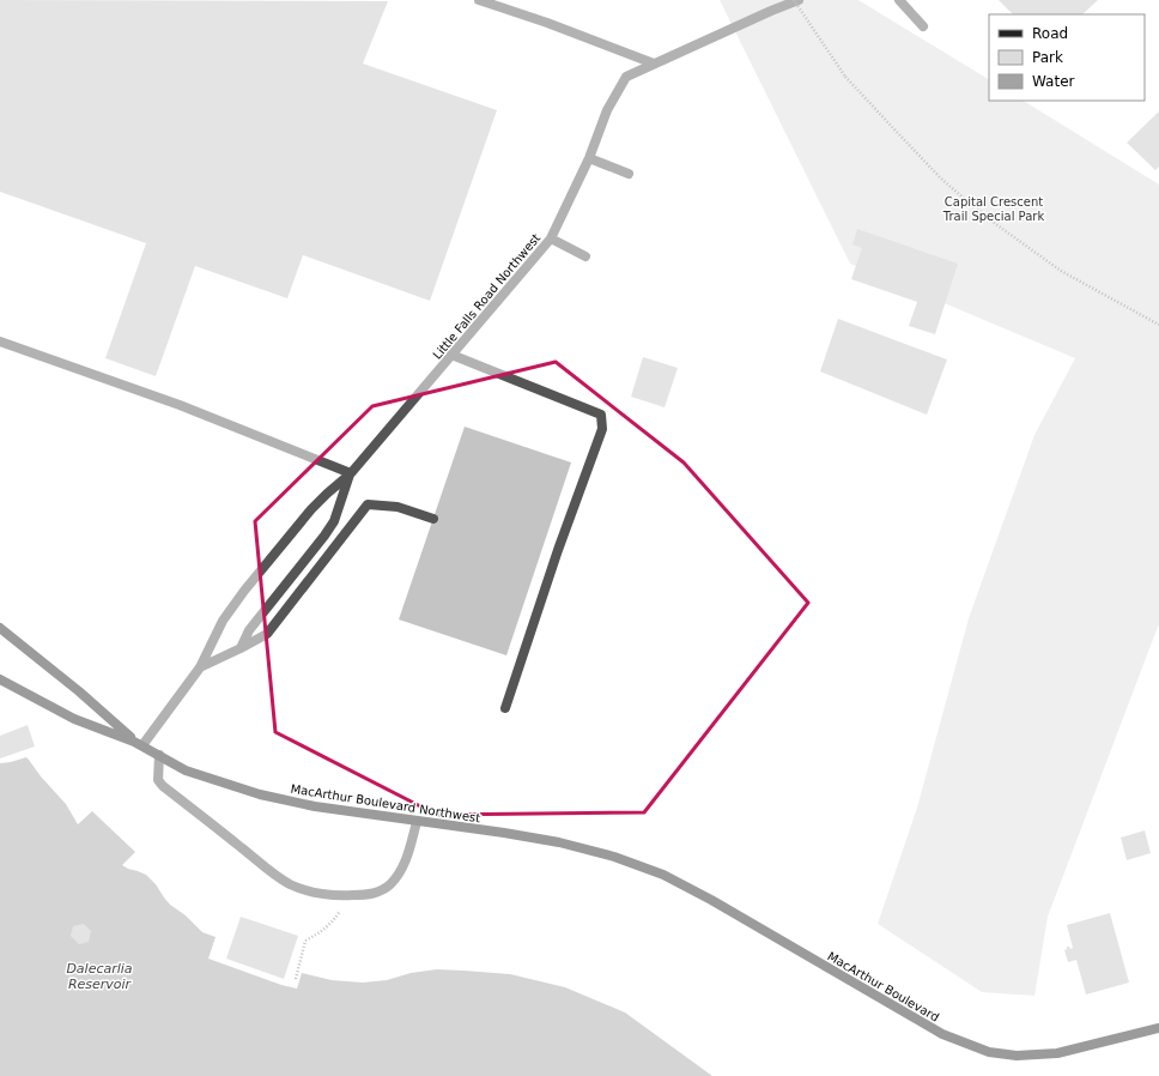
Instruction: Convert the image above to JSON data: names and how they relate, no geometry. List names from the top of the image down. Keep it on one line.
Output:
{"streets":{"main road":["MacArthur Boulevard Northwest","MacArthur Boulevard"],"lane":["Little Falls Road Northwest"]},"crossings":[["MacArthur Boulevard Northwest","MacArthur Boulevard"]],"water":["Dalecarlia Reservoir"],"parks":["Capital Crescent Trail Special Park"],"legend":["Road","Park","Water"]}
